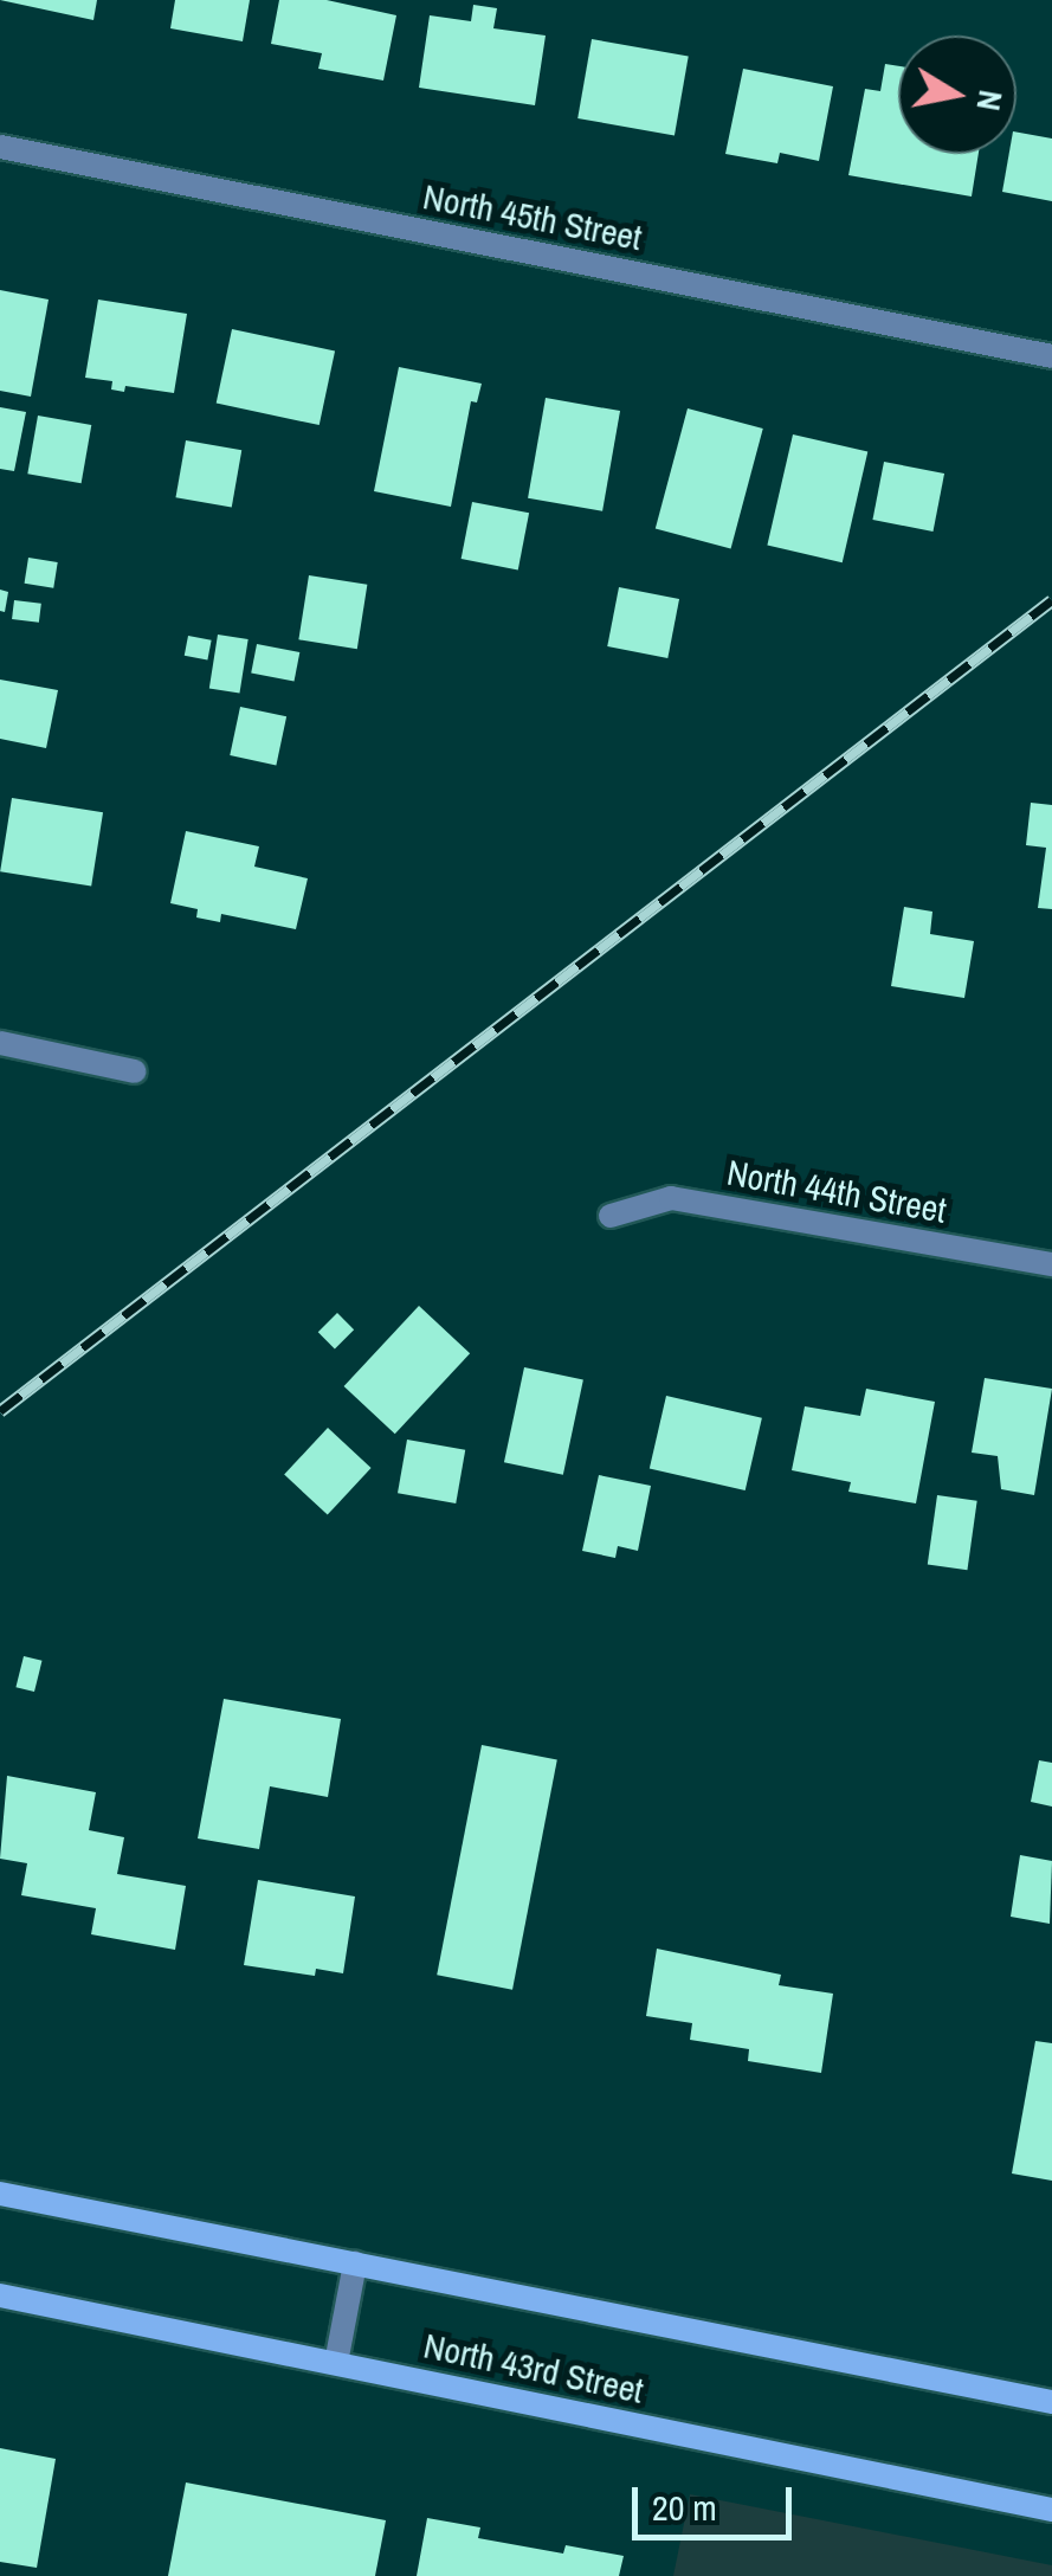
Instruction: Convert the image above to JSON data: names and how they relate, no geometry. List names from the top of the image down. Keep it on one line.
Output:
{"streets":{"main road":["North 43rd Street"],"street":["North 45th Street","North 44th Street"]},"scale_bar":"20 m","north":"right"}
